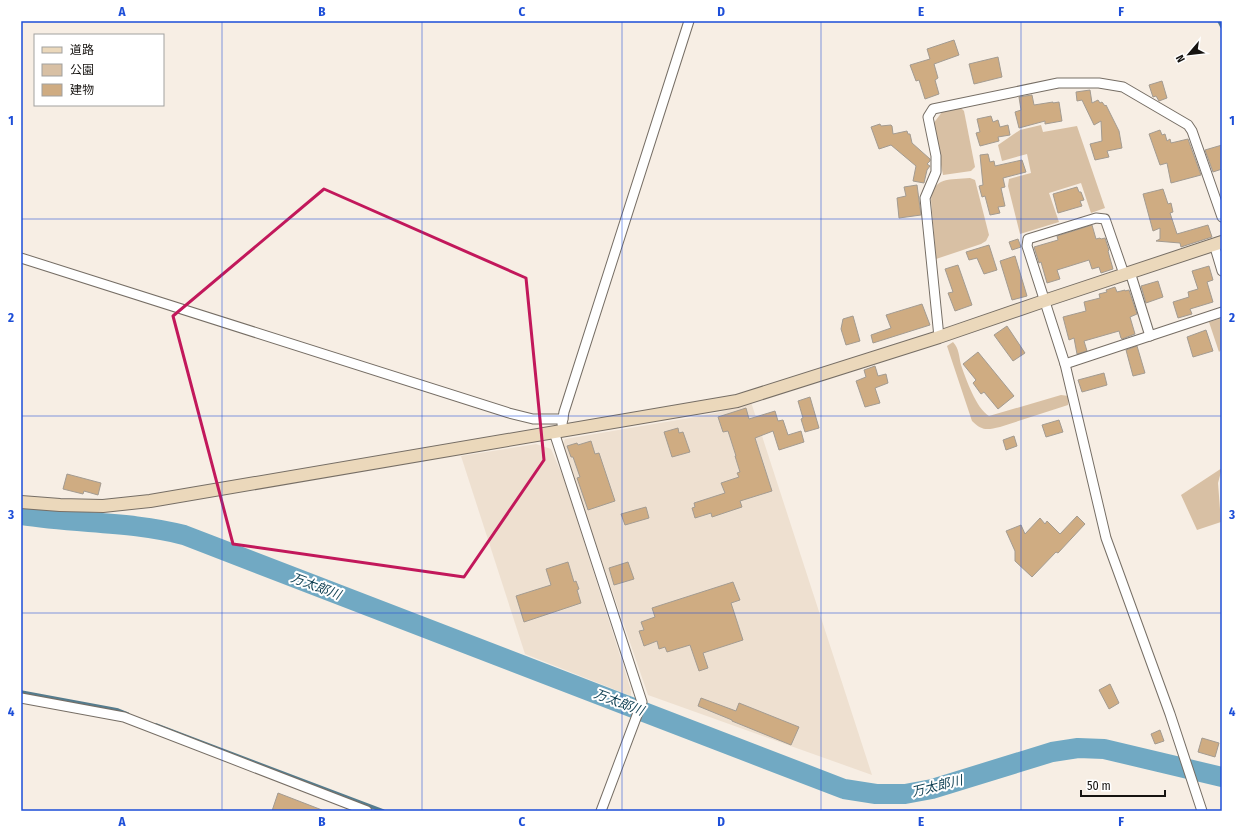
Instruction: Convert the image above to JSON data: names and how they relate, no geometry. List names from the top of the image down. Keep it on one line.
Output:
{"water":["万太郎川"],"legend":["道路","公園","建物"],"scale_bar":"50 m","north":"bottom left","grid":{"columns":["A","B","C","D","E","F"],"rows":["1","2","3","4"]}}
